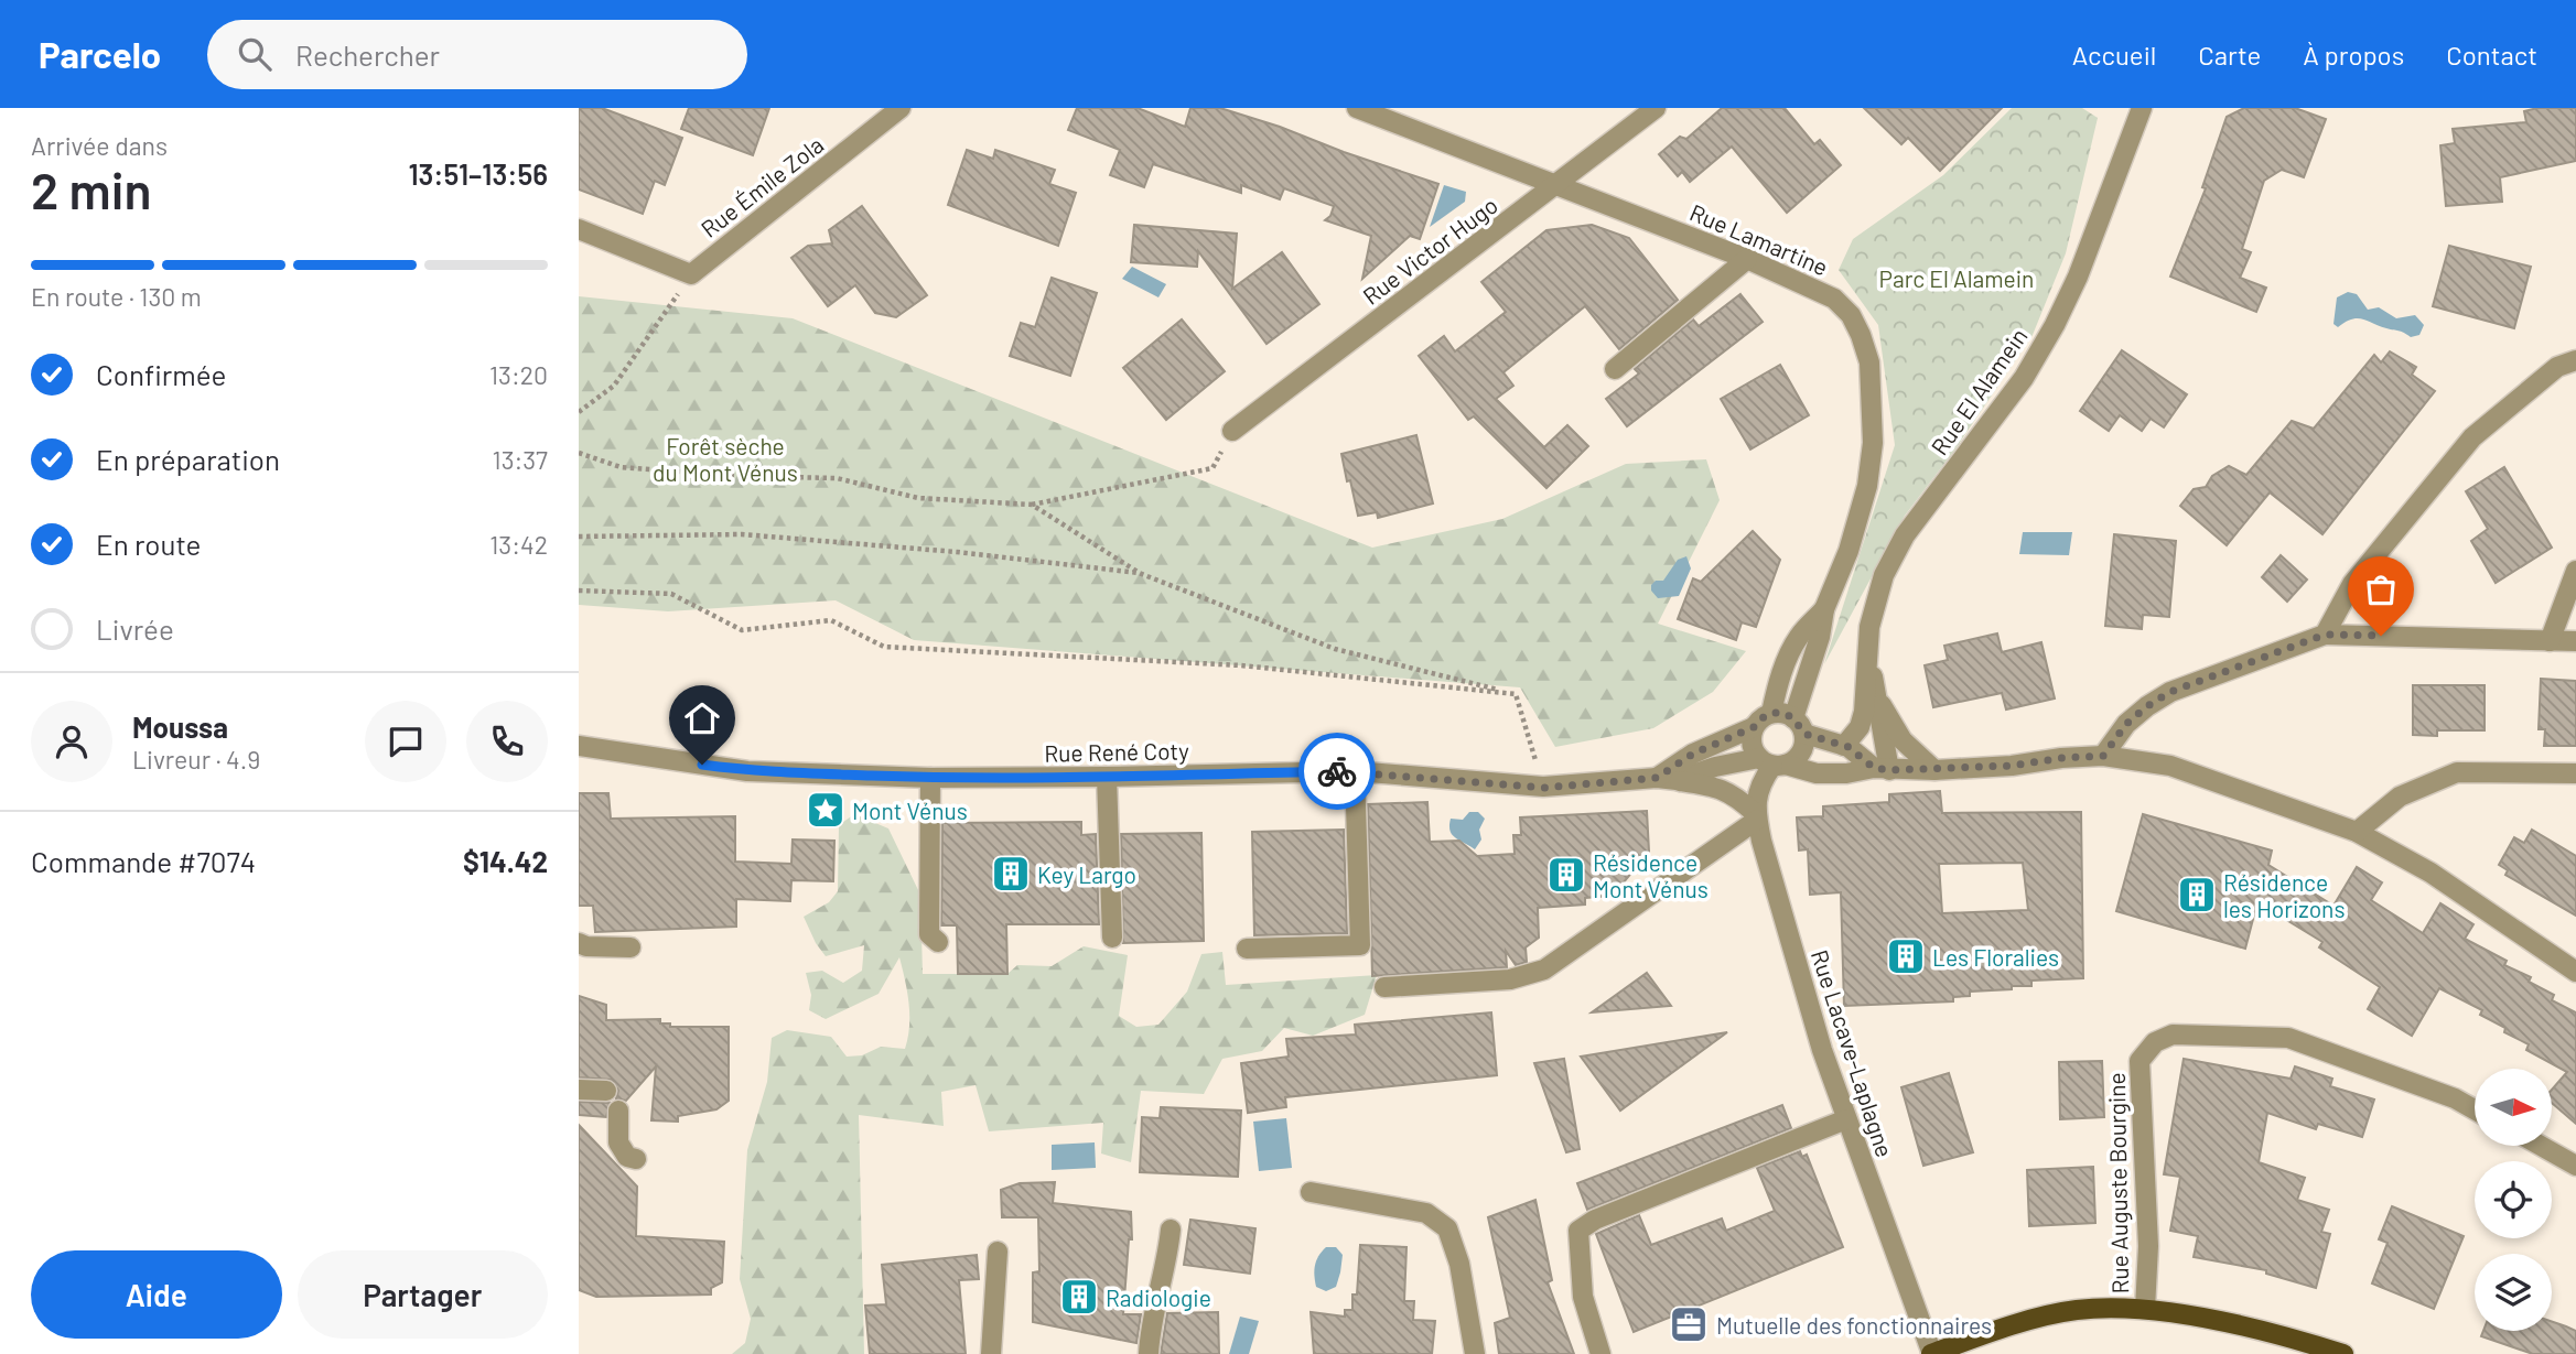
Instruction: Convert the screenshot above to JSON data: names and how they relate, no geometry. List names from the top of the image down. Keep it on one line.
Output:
{"streets":{"street":["Rue Émile Zola","Rue Lamartine","Rue Victor Hugo","Rue El Alamein","Rue René Coty","Rue Lacave-Laplagne","Rue Auguste Bourgine"]},"crossings":[["Rue Lamartine","Rue Victor Hugo"],["Rue Lamartine","Rue René Coty"],["Rue Lamartine","Rue Lacave-Laplagne"],["Rue René Coty","Rue Lacave-Laplagne"]],"parks":["Parc El Alamein","Forêt sèche du Mont Vénus"],"places":{"place":["Mont Vénus"],"building":["Key Largo","Résidence Mont Vénus","Résidence les Horizons","Les Floralies","Radiologie"],"office":["Mutuelle des fonctionnaires"]},"north":"right","page":{"header":"Parcelo","search":"Rechercher","nav":["Accueil","Carte","À propos","Contact"],"heading":["2 min","Arrivée dans","13:51–13:56"],"panel":["Moussa","Livreur · 4.9","Commande #7074","$14.42"],"bar":"En route · 130 m","list":[["Confirmée","13:20"],["En préparation","13:37"],["En route","13:42"],"Livrée"],"buttons":["Aide","Partager"]}}
